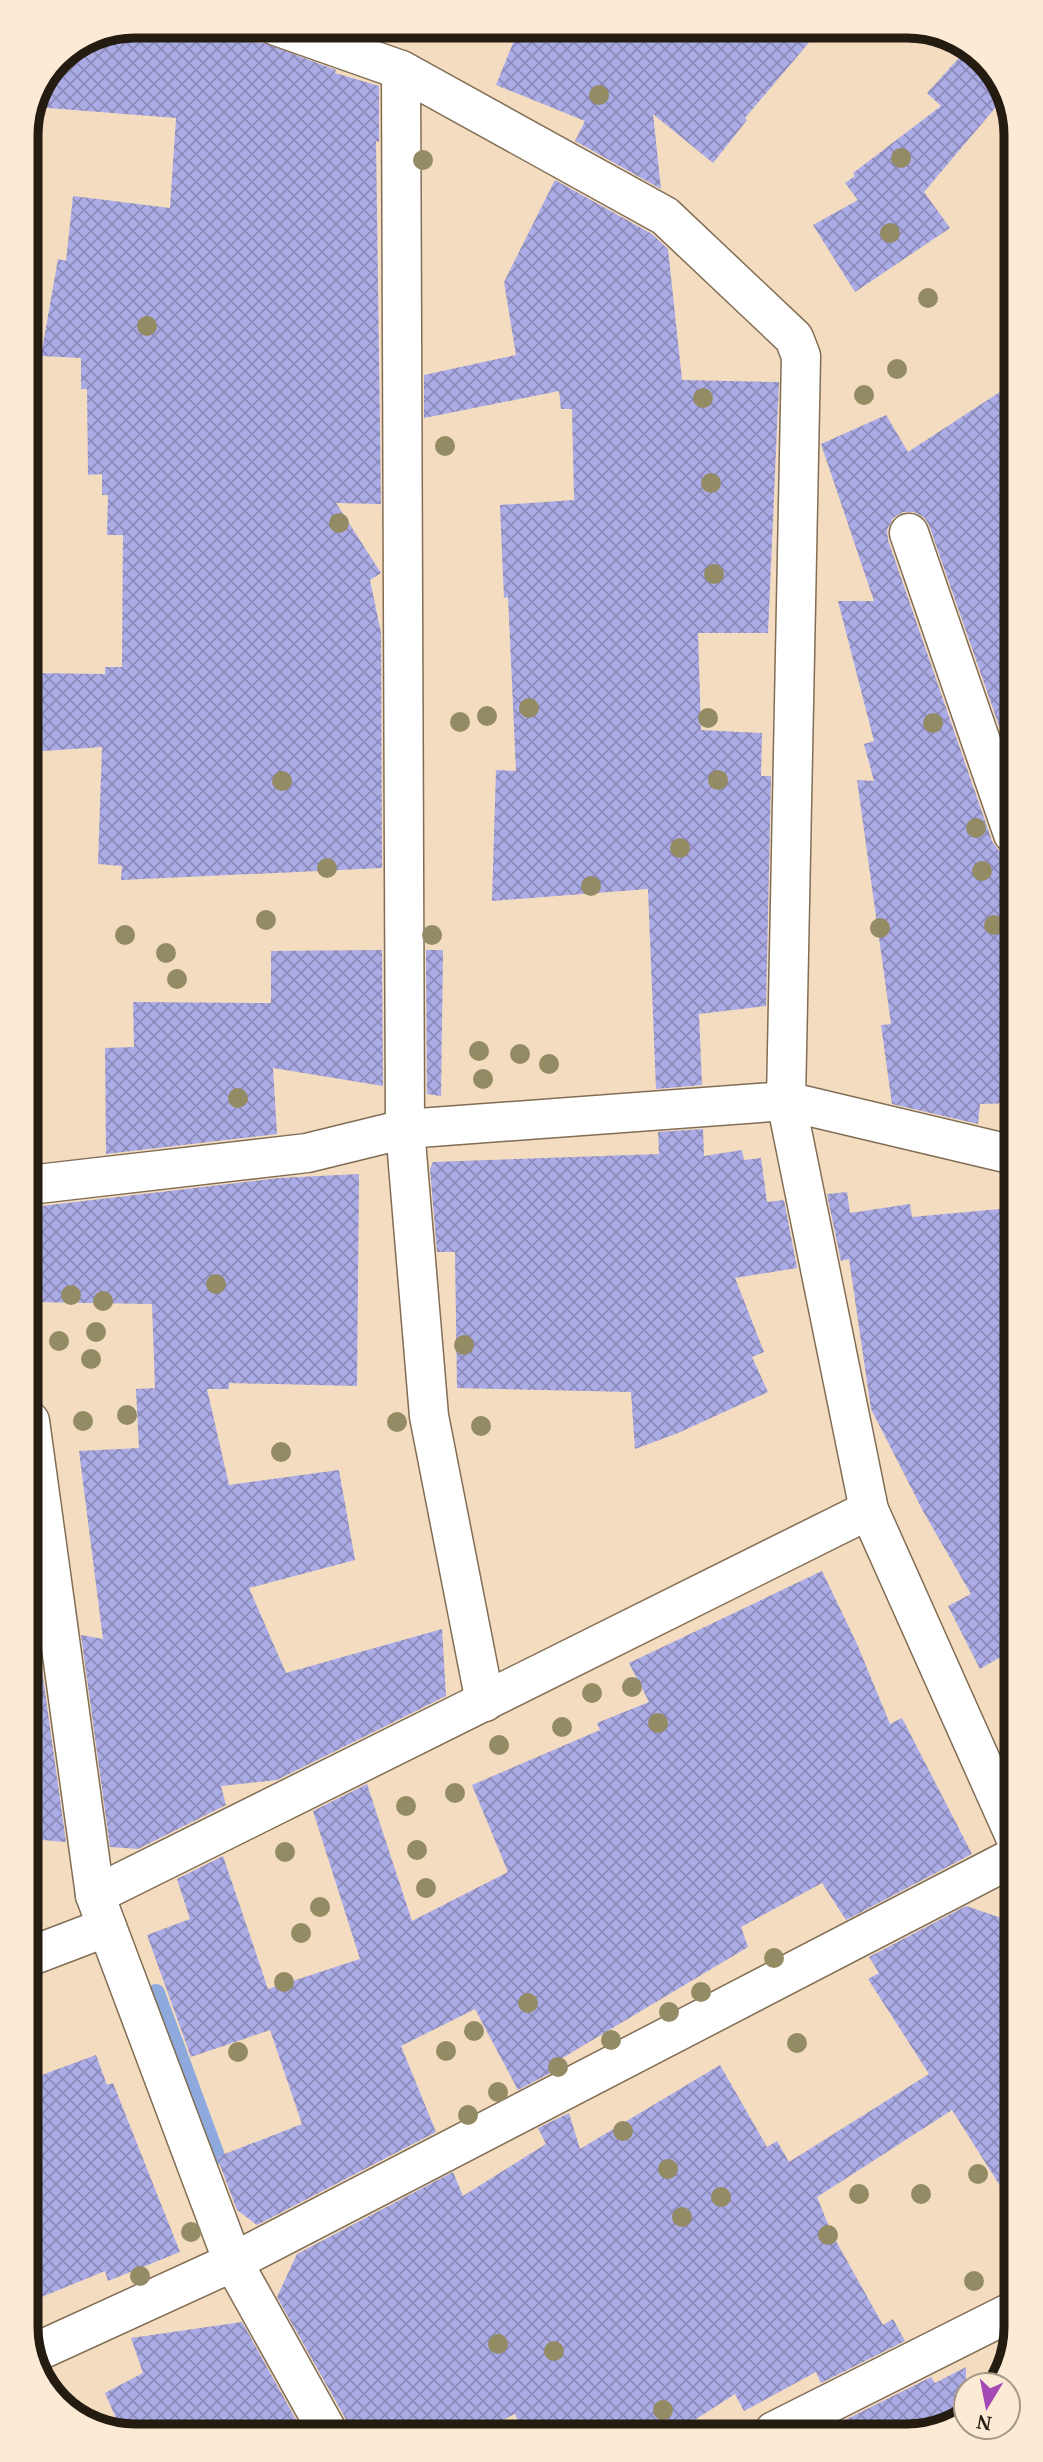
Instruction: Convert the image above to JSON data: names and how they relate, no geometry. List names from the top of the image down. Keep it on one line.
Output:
{"north":"bottom"}
